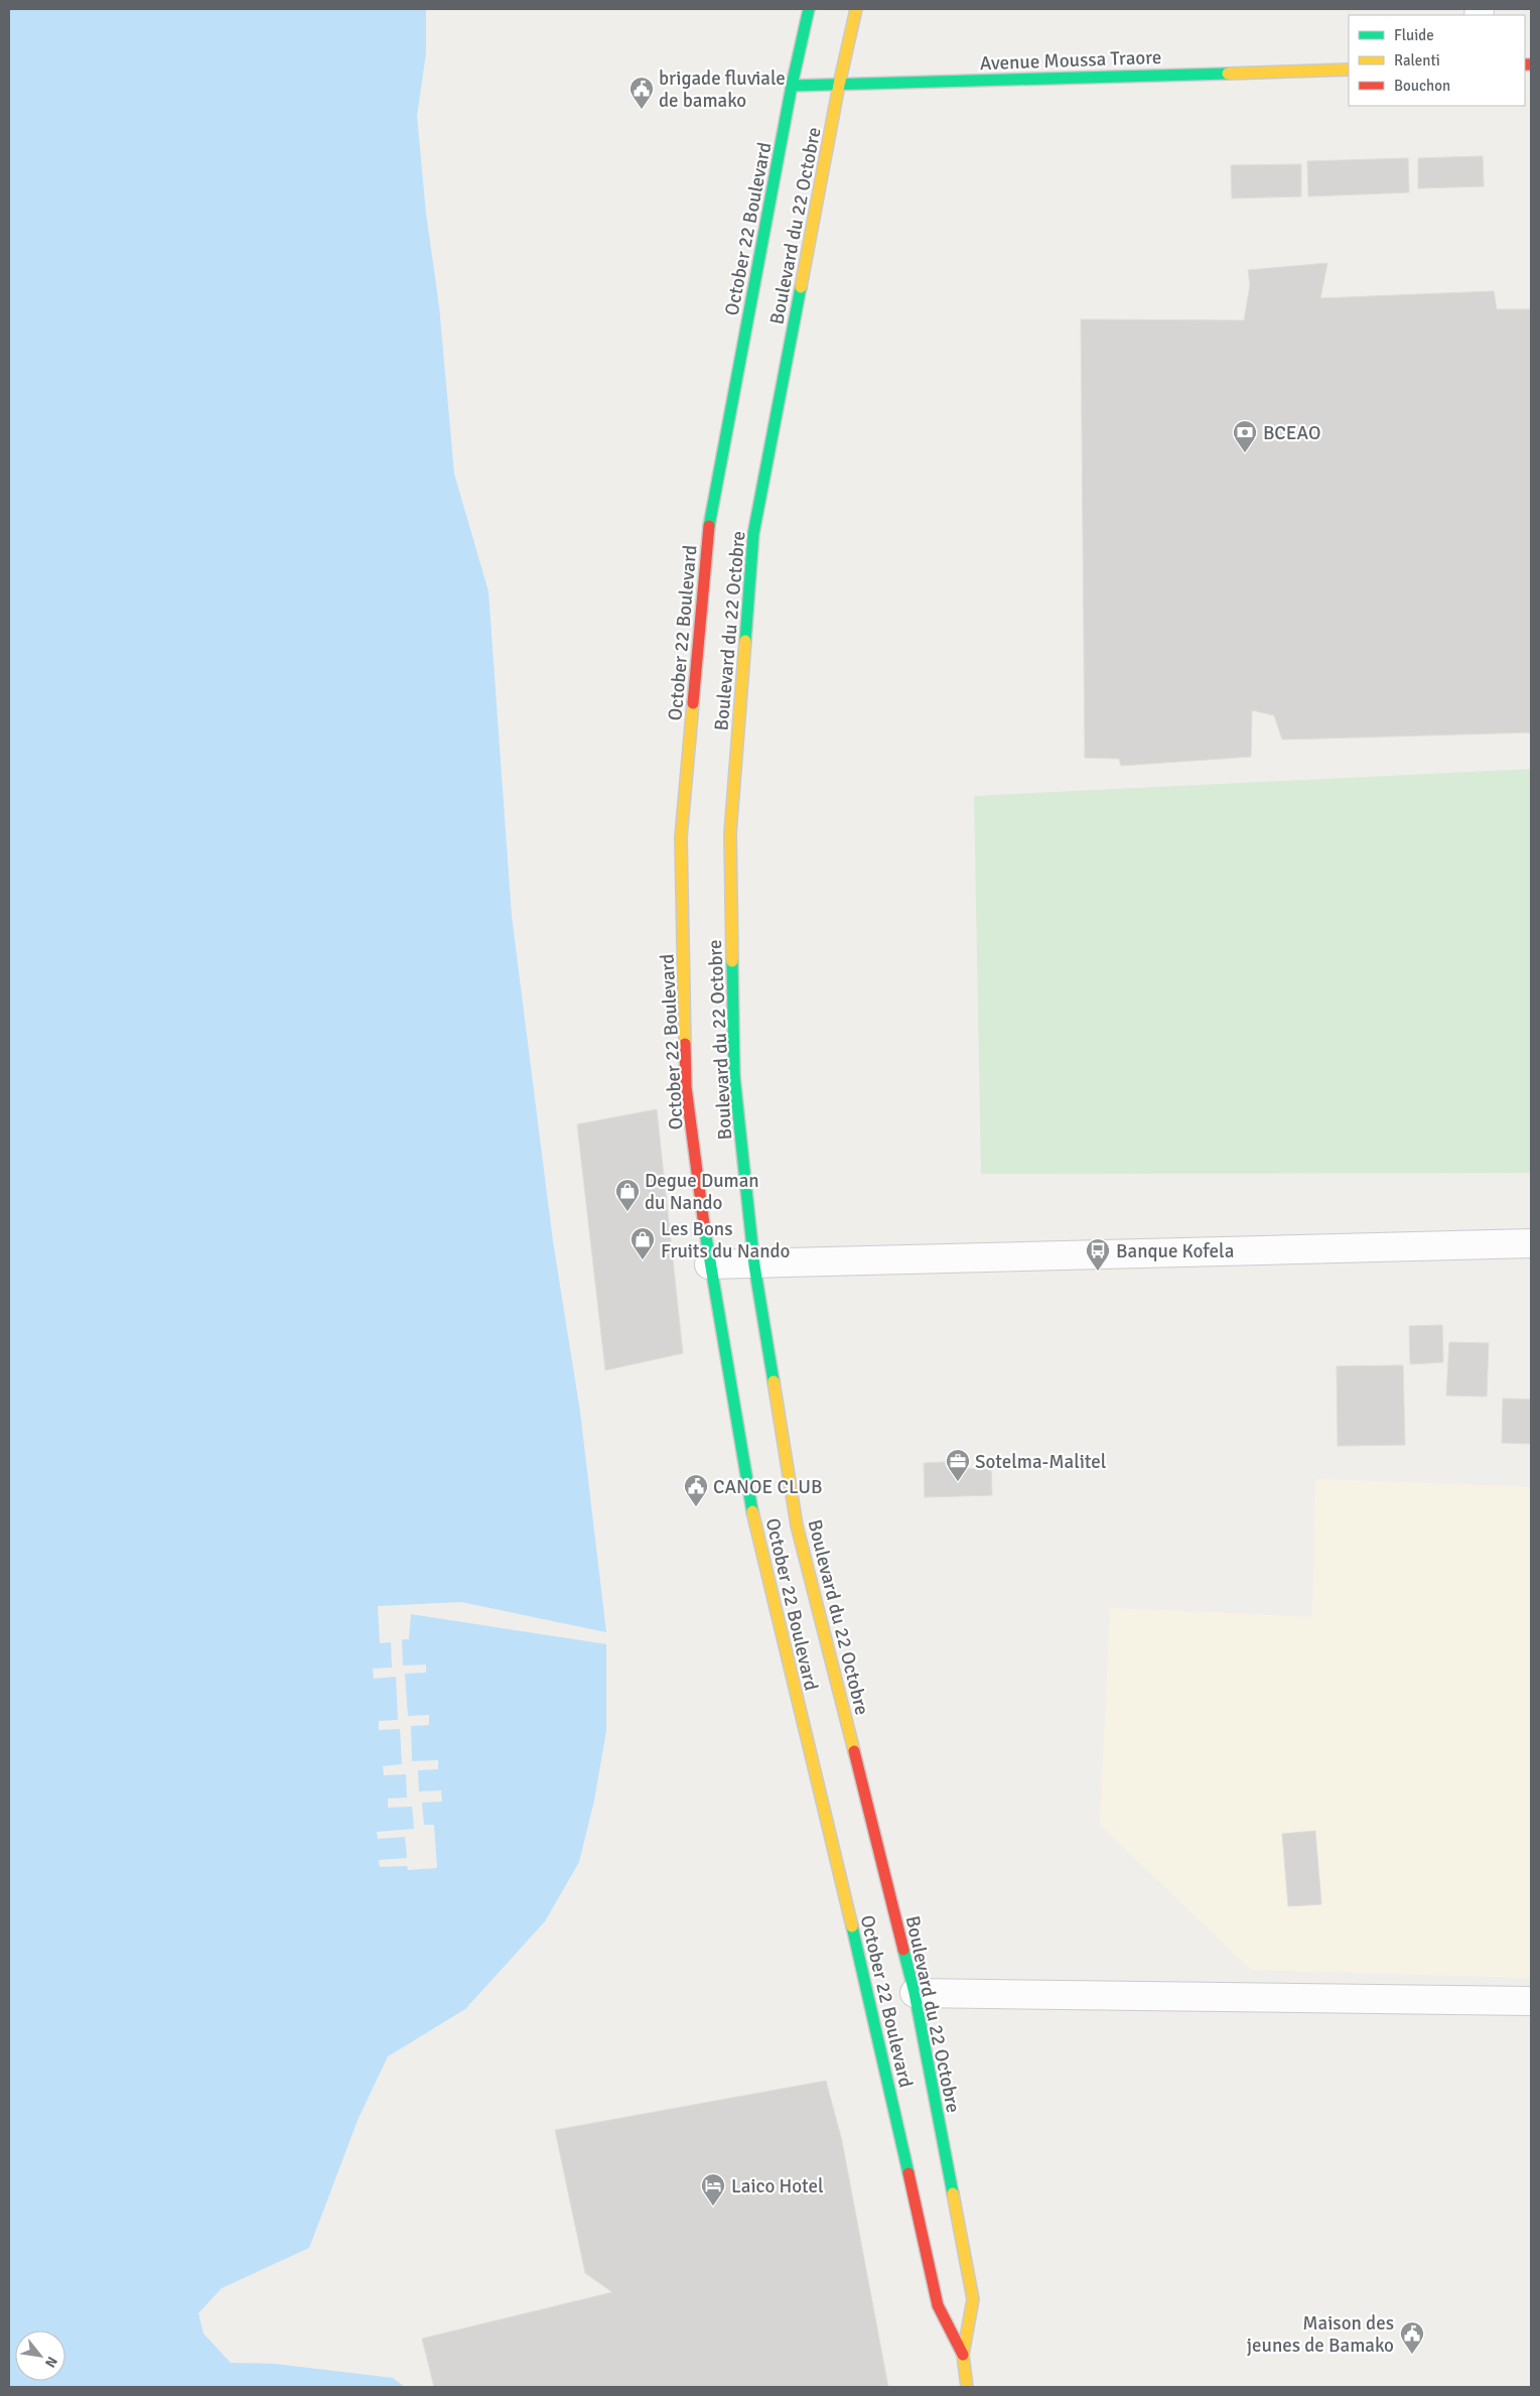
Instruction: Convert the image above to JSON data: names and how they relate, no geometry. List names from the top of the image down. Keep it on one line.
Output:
{"streets":{"main road":["Avenue Moussa Traore","Boulevard du 22 Octobre","October 22 Boulevard"]},"crossings":[["Avenue Moussa Traore","Boulevard du 22 Octobre"],["Avenue Moussa Traore","October 22 Boulevard"],["Boulevard du 22 Octobre","October 22 Boulevard"]],"places":{"public building":["brigade fluviale de bamako","CANOE CLUB","Maison des jeunes de Bamako"],"bank":["BCEAO"],"shop":["Degue Duman du Nando","Les Bons Fruits du Nando"],"bus stop":["Banque Kofela"],"office":["Sotelma-Malitel"],"hotel":["Laico Hotel"]},"legend":["Fluide","Ralenti","Bouchon"],"north":"bottom right"}
